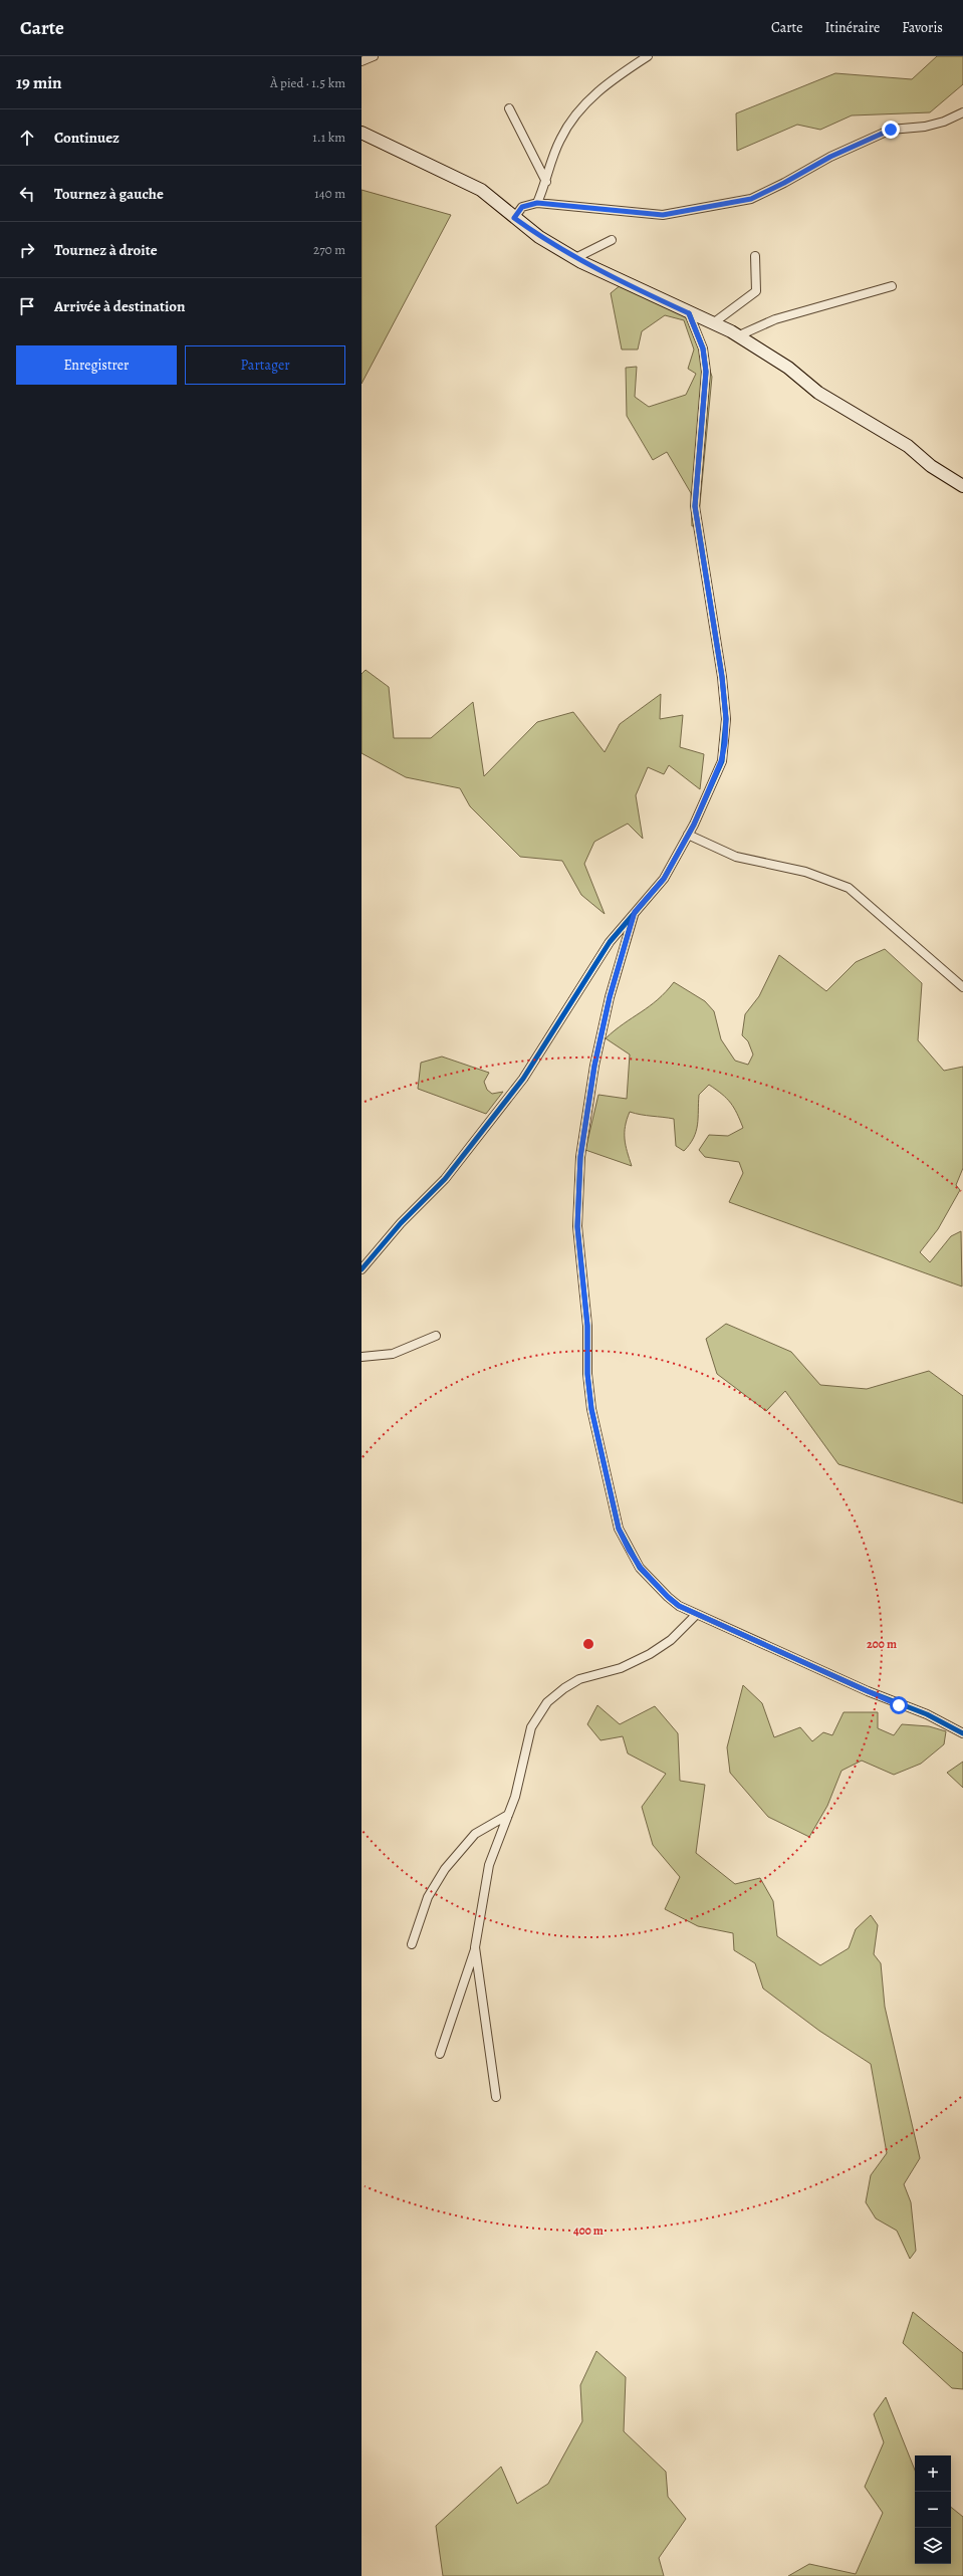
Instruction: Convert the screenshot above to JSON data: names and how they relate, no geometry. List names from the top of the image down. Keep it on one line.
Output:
{"page":{"header":"Carte","nav":["Carte","Itinéraire","Favoris"],"heading":["19 min","À pied · 1.5 km"],"list":[["Continuez","1.1 km"],["Tournez à gauche","140 m"],["Tournez à droite","270 m"],"Arrivée à destination"],"buttons":["Enregistrer","Partager"],"map_buttons":["+","−"]},"rings":["200 m","400 m"]}
